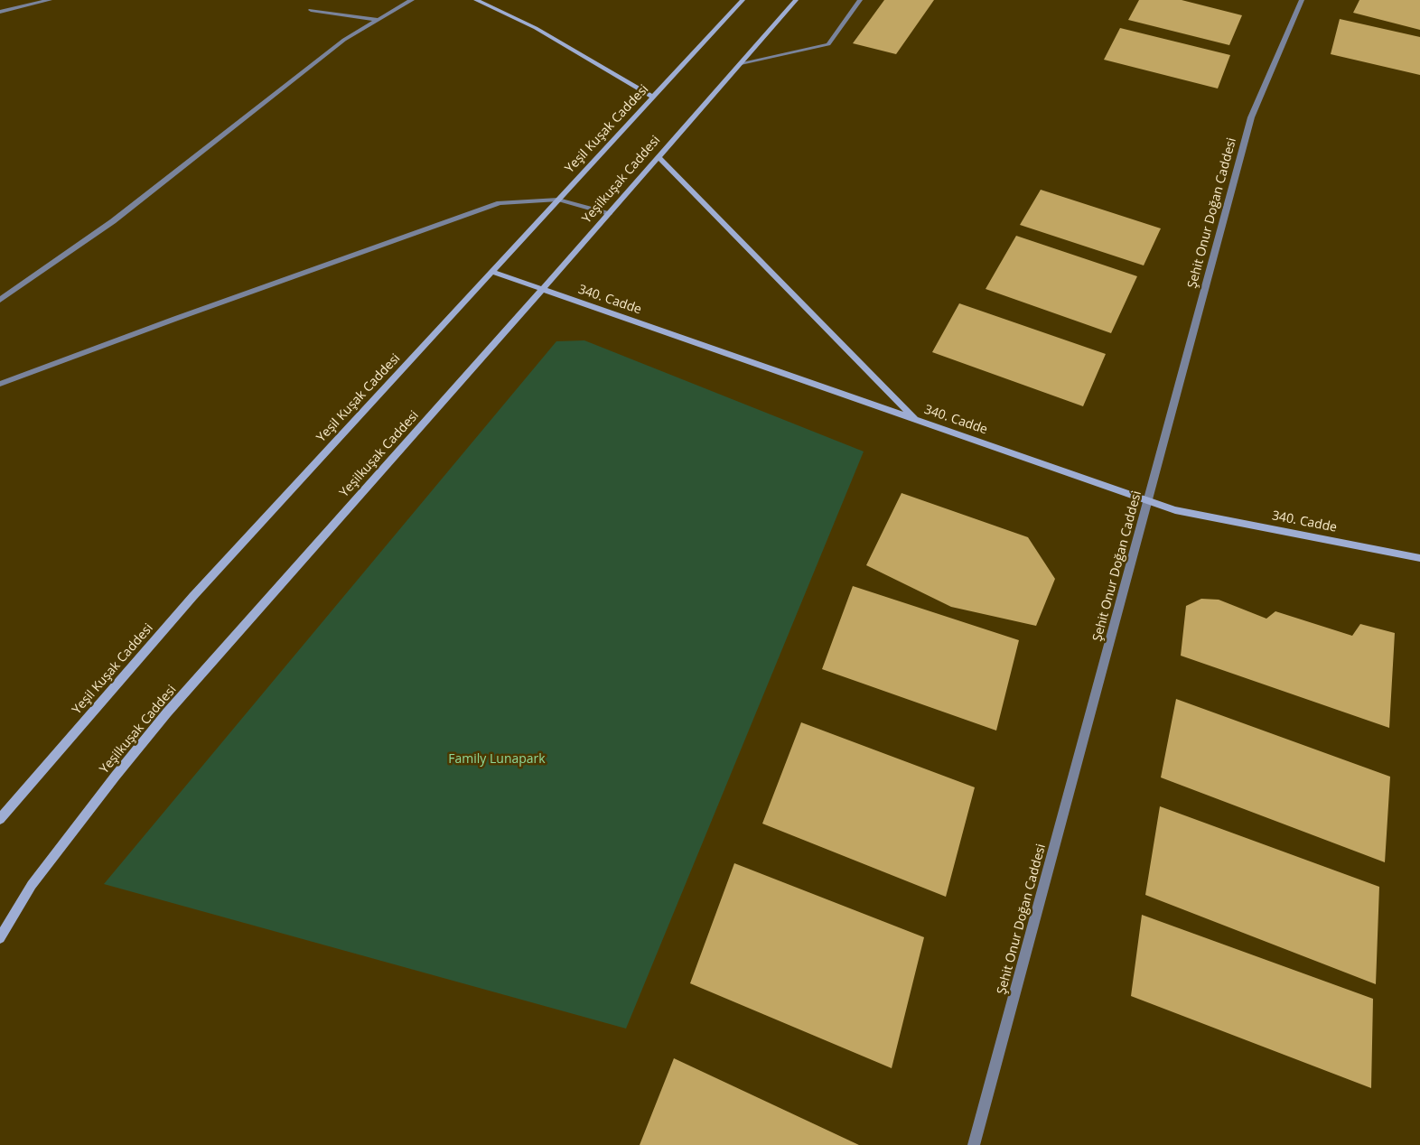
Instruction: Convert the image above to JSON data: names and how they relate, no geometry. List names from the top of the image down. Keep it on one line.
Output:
{"streets":{"main road":["Yeşil Kuşak Caddesi","Yeşilkuşak Caddesi","340. Cadde"],"street":["Şehit Onur Doğan Caddesi"]},"crossings":[["Yeşil Kuşak Caddesi","340. Cadde"],["Yeşilkuşak Caddesi","340. Cadde"],["Şehit Onur Doğan Caddesi","340. Cadde"]],"parks":["Family Lunapark"]}
